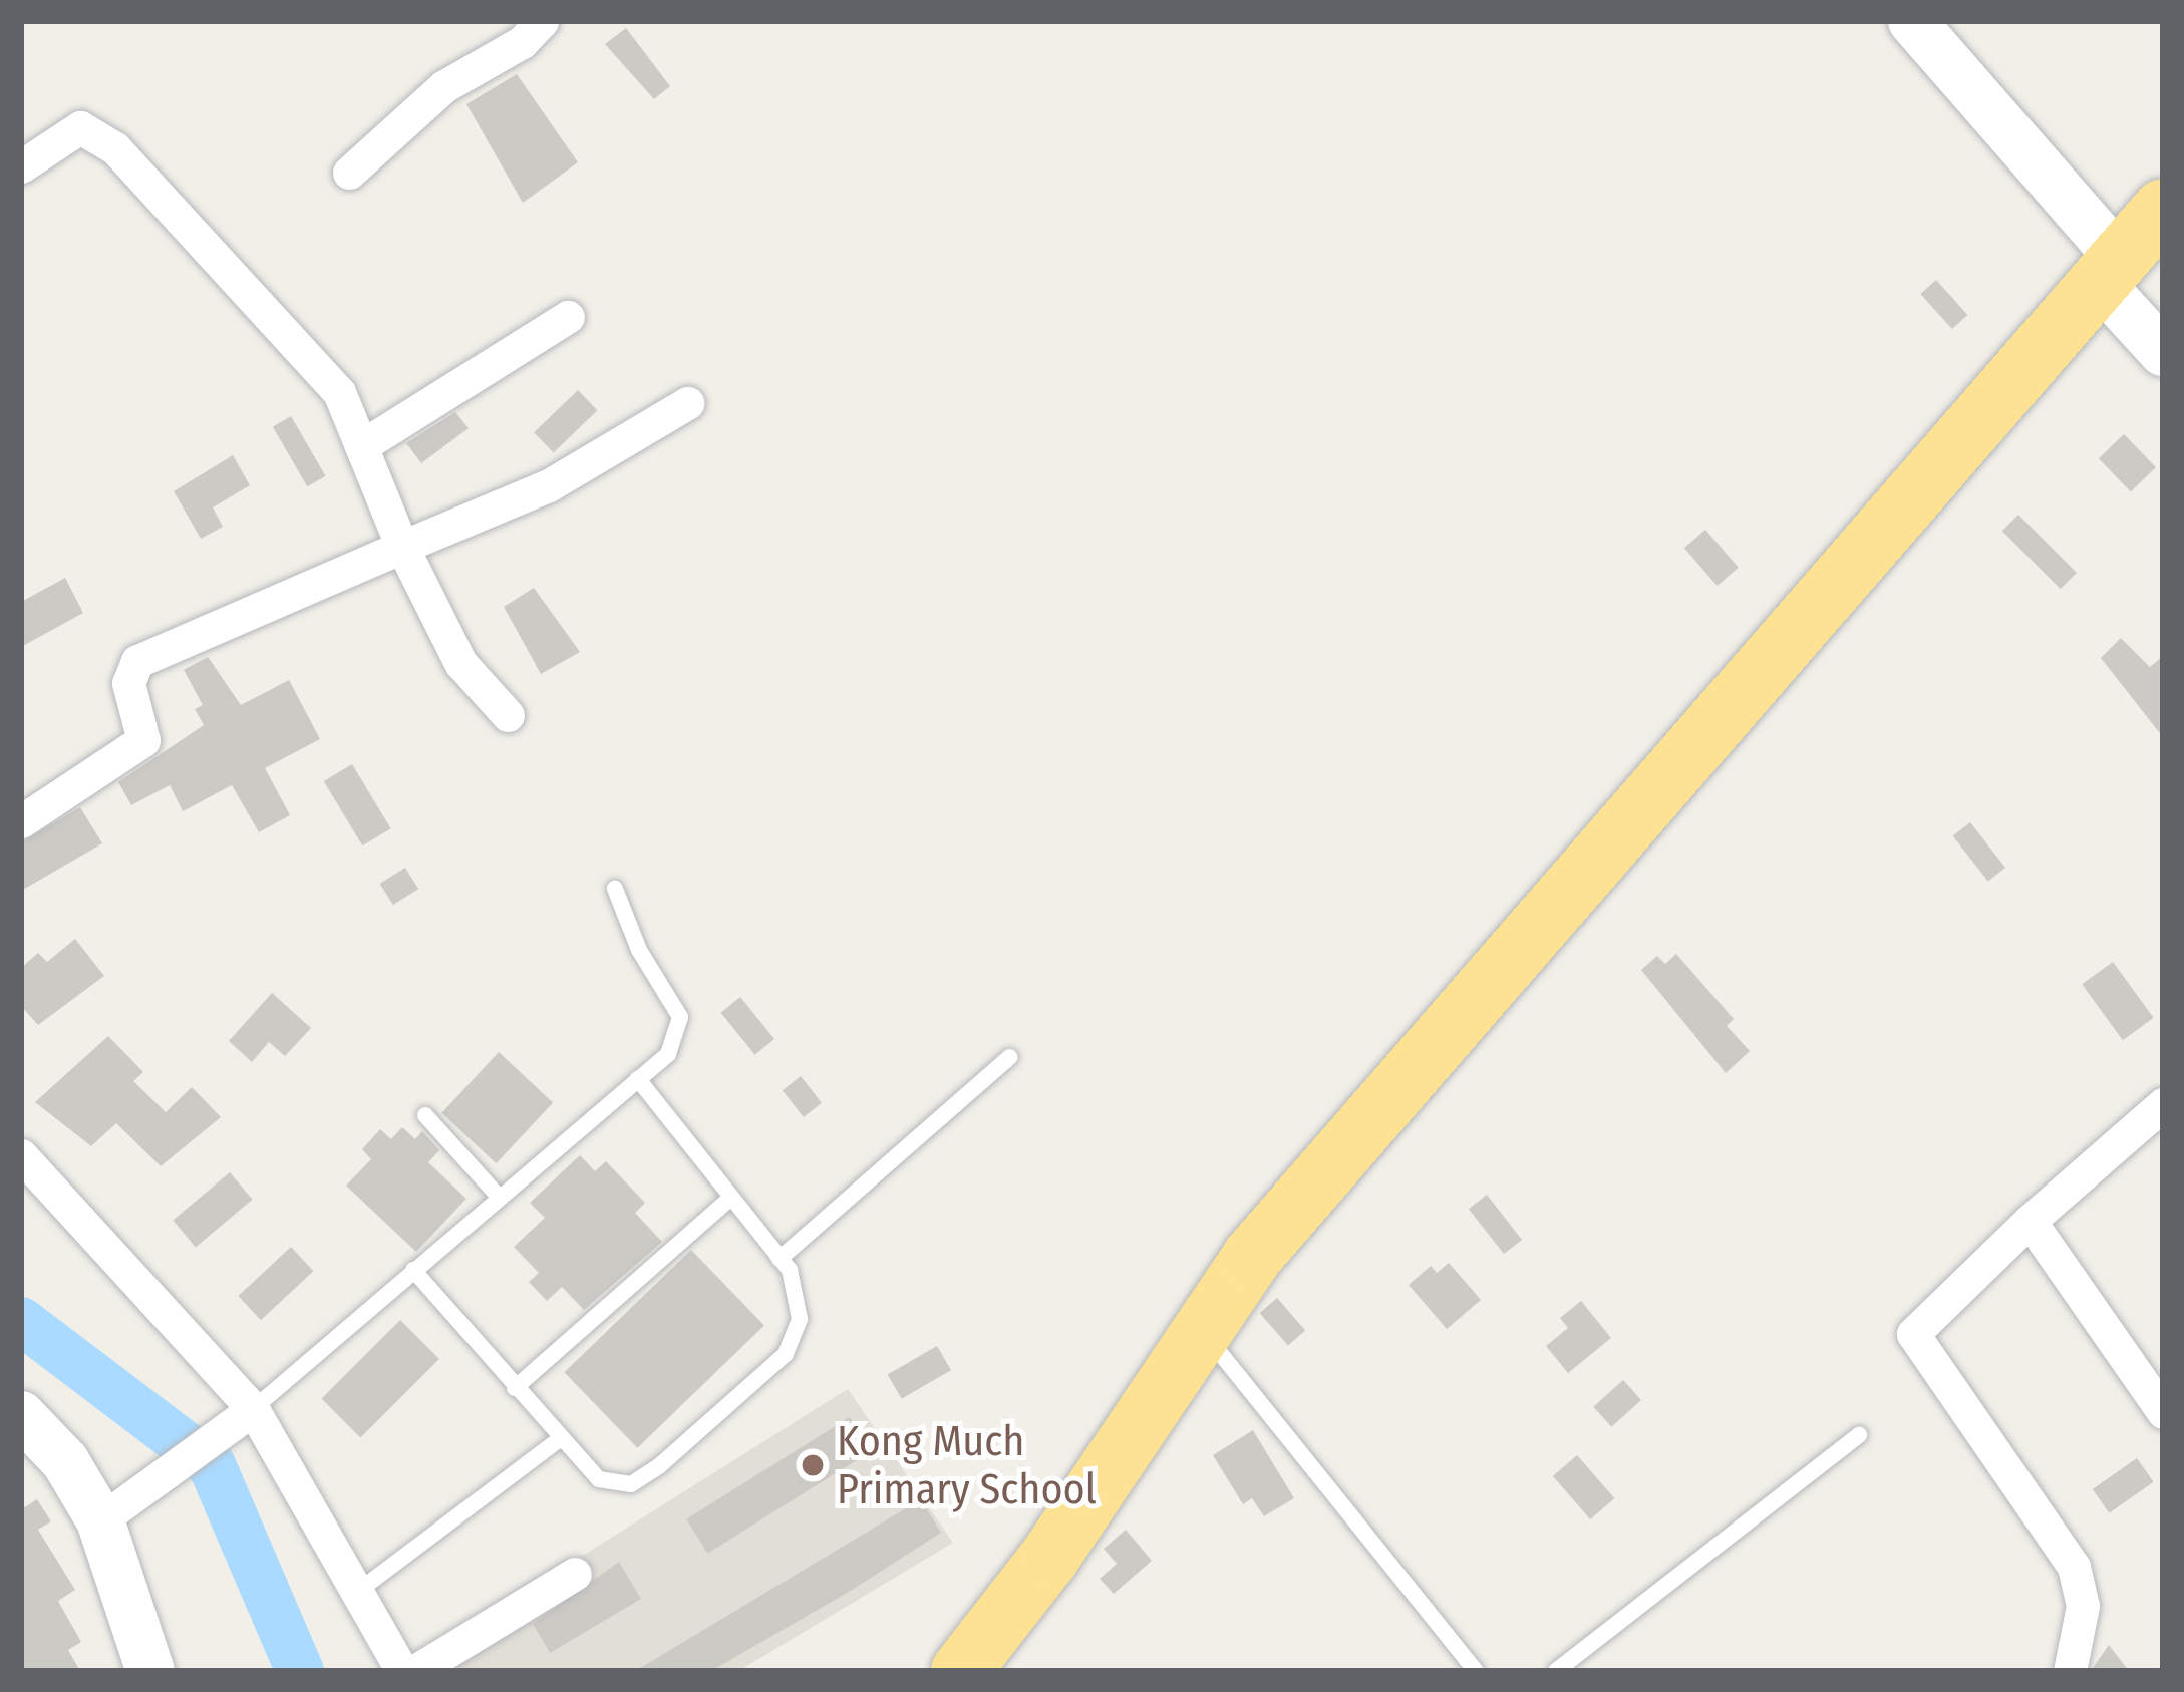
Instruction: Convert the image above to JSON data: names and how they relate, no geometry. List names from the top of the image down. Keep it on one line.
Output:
{"places":["Kong Much Primary School"]}
